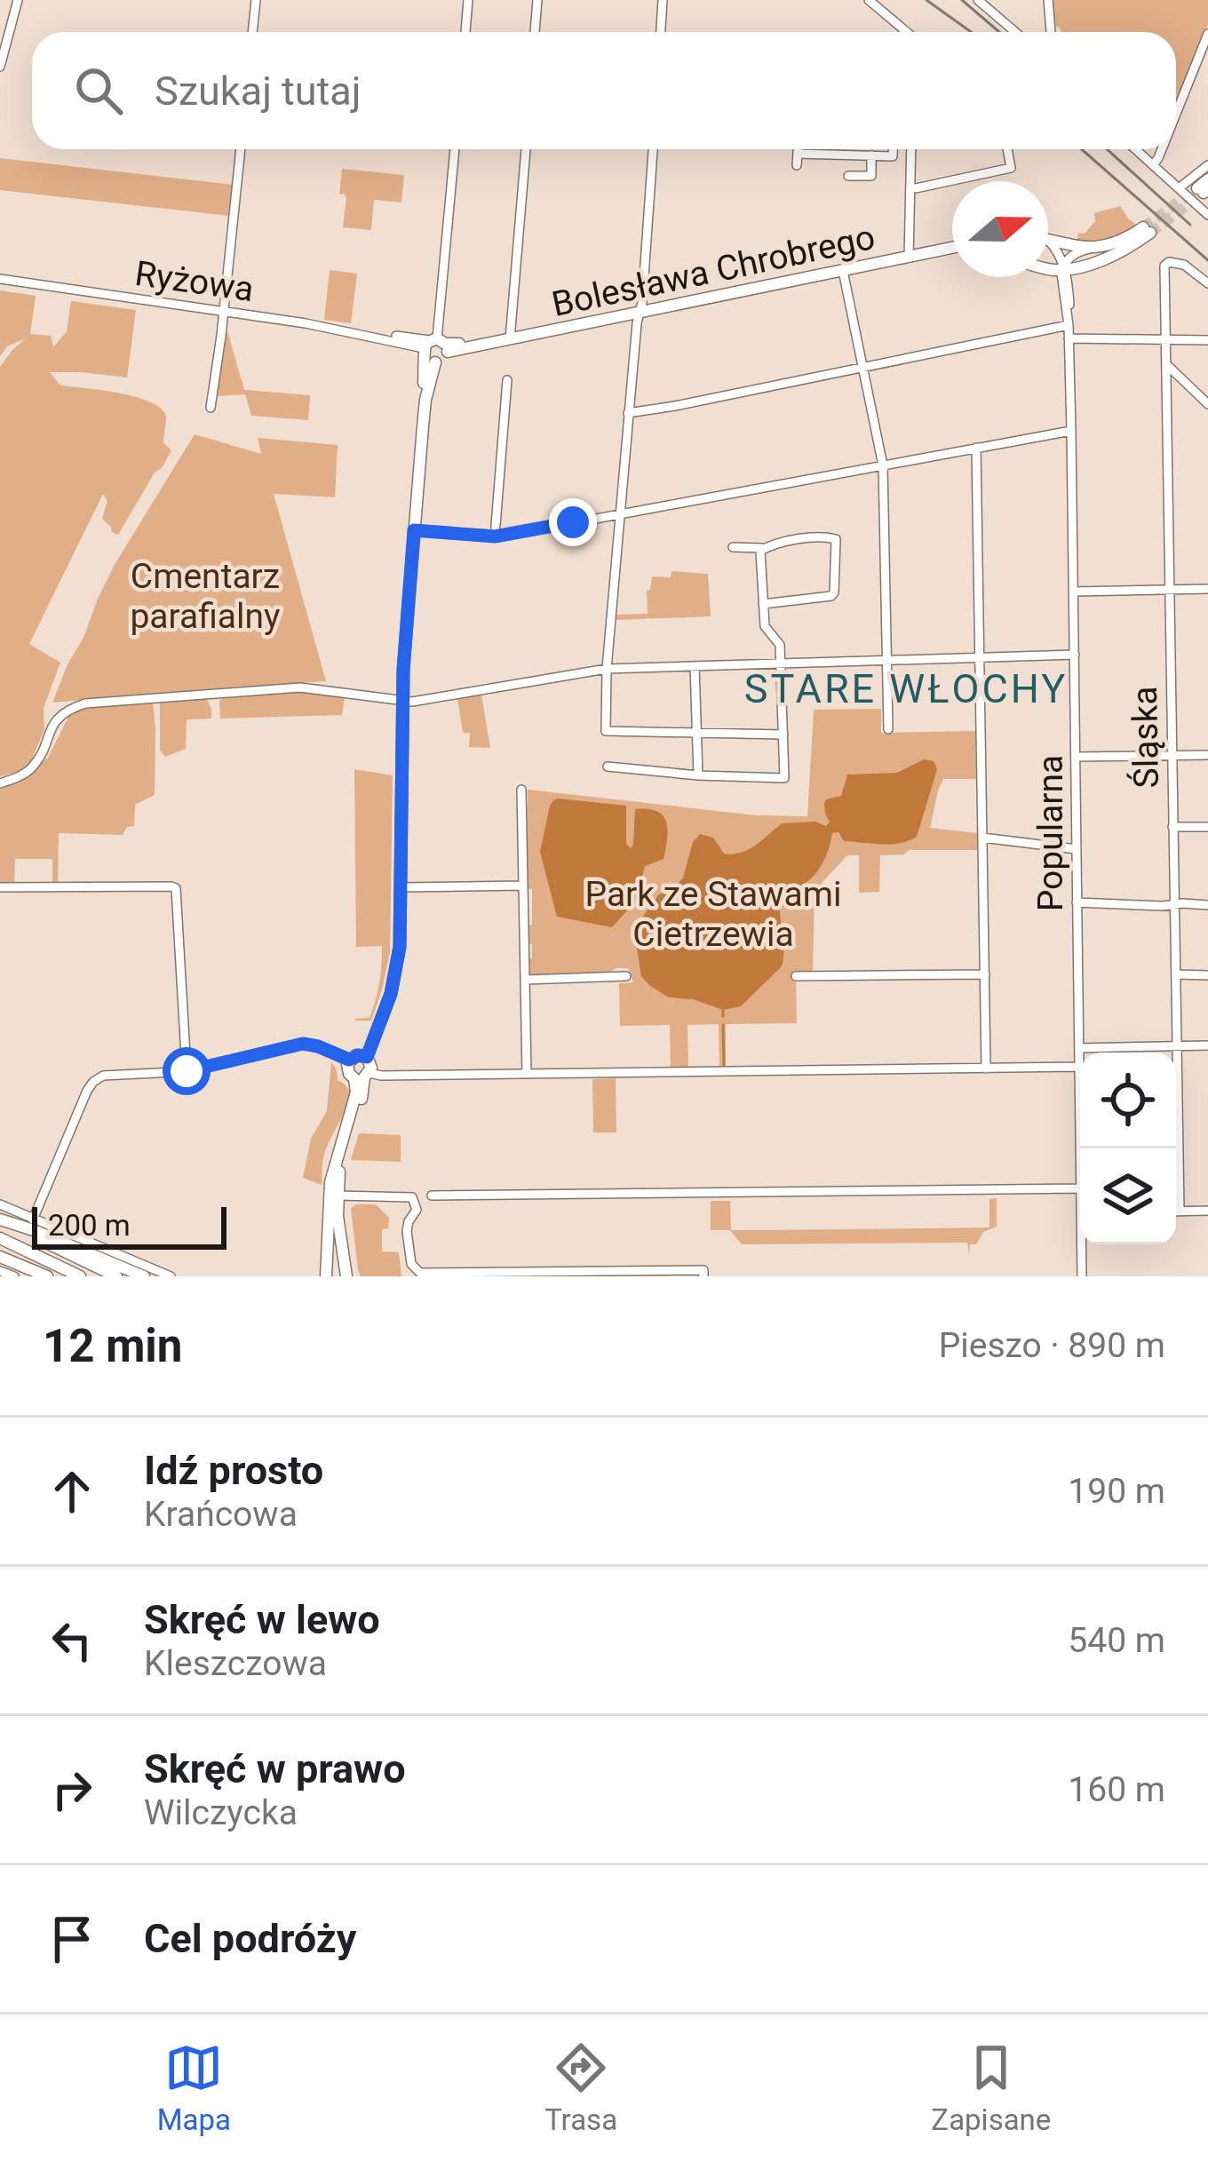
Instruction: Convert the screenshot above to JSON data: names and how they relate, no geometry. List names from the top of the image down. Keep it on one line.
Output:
{"streets":{"main road":["Bolesława Chrobrego"],"street":["Ryżowa","Śląska","Popularna"]},"crossings":[["Bolesława Chrobrego","Ryżowa"]],"districts":["STARE WŁOCHY"],"parks":["Cmentarz parafialny","Park ze Stawami Cietrzewia"],"scale_bar":"200 m","north":"right","page":{"search":"Szukaj tutaj","scale":"200 m","heading":["12 min","Pieszo · 890 m"],"list":[["Idź prosto","Krańcowa","190 m"],["Skręć w lewo","Kleszczowa","540 m"],["Skręć w prawo","Wilczycka","160 m"],"Cel podróży"],"nav":["Mapa","Trasa","Zapisane"]}}
